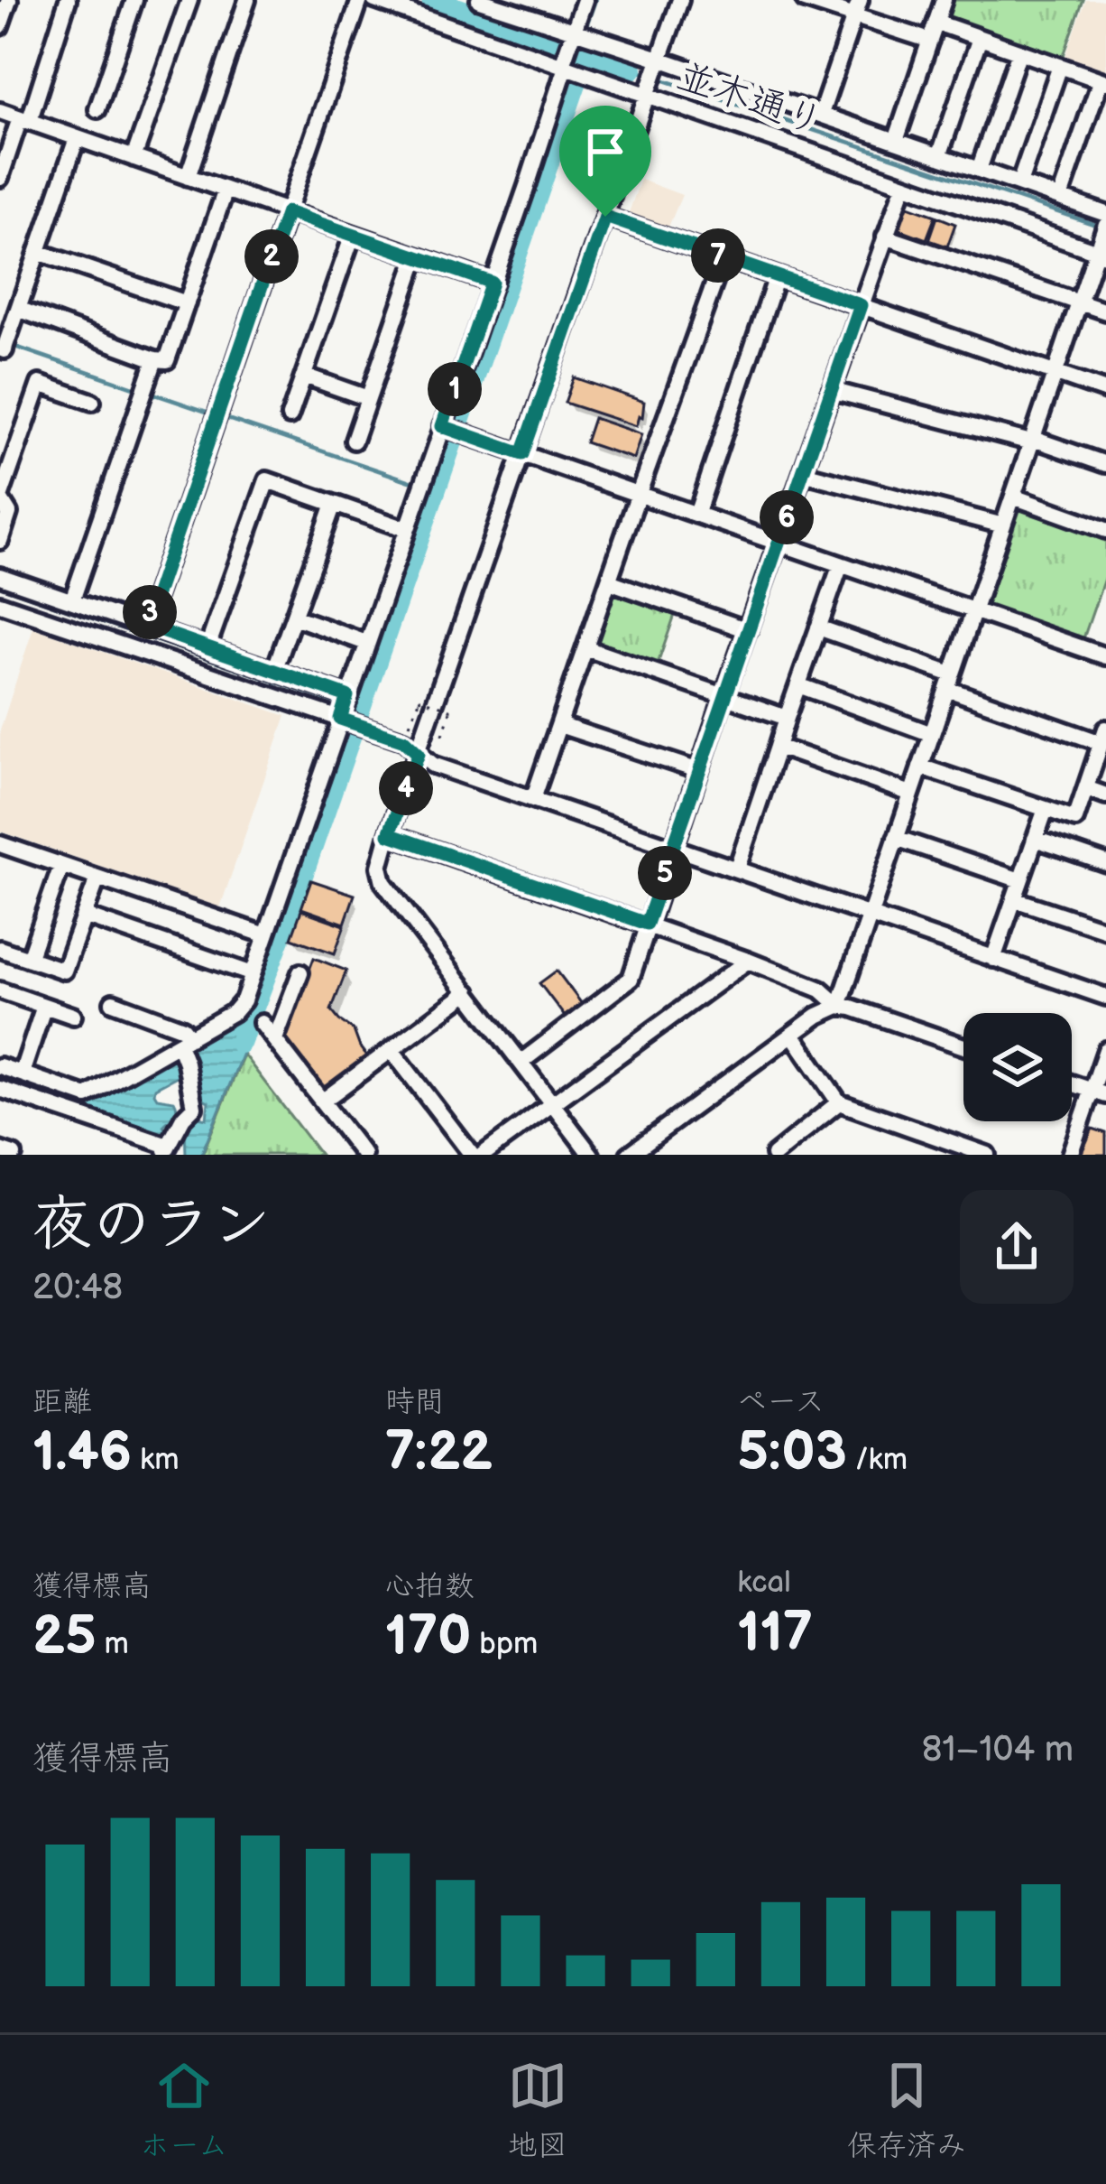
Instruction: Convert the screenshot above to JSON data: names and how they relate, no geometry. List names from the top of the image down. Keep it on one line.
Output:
{"streets":{"street":["並木通り"]},"page":{"pins":["7","2","1","6","3","4","5"],"heading":["夜のラン","20:48"],"stats":[["距離","1.46 km"],["時間","7:22"],["ペース","5:03 /km"],["獲得標高","25 m"],["心拍数","170 bpm"],["kcal","117"]],"chart":["獲得標高","81–104 m"],"tabs":["ホーム","地図","保存済み"]}}
